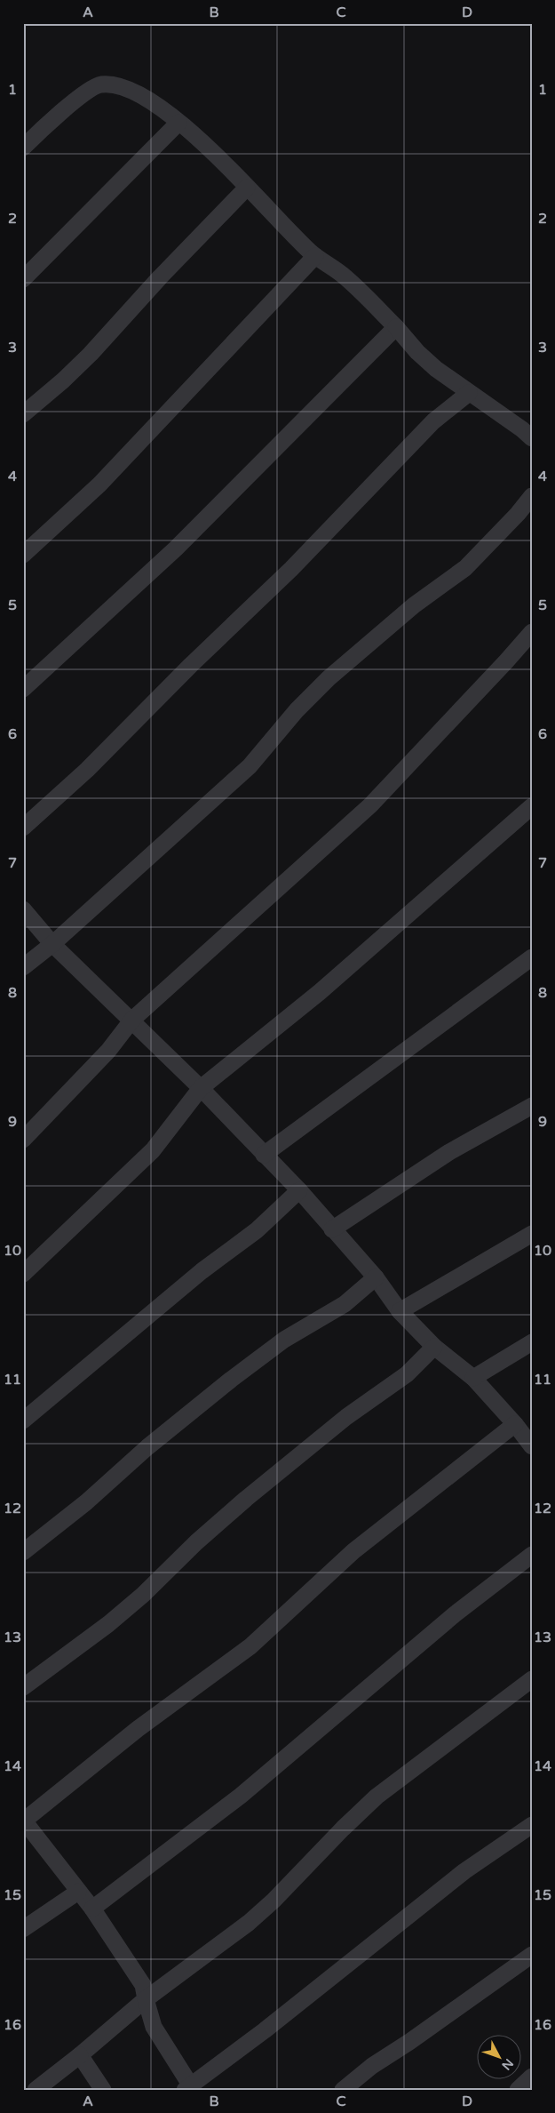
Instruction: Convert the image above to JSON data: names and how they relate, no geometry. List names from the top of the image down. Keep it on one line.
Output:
{"north":"bottom right","grid":{"columns":["A","B","C","D"],"rows":["1","2","3","4","5","6","7","8","9","10","11","12","13","14","15","16"]}}
